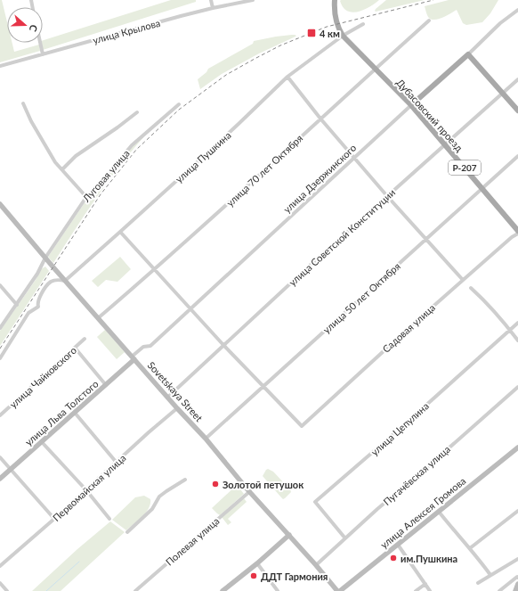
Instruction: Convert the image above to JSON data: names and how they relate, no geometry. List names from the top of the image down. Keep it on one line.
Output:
{"streets":{"main road":["Дубасовский проезд","Р-207","улица Дзержинского","Sovetskaya Street","улица Льва Толстого","улица Алексея Громова"],"street":["улица Крылова","улица Пушкина","улица 70 лет Октября","Луговая улица","улица Советской Конституции","улица 50 лет Октября","Садовая улица","улица Чайковского","улица Цепулина","Пугачёвская улица","Первомайская улица","Полевая улица"]},"crossings":[["Дубасовский проезд","улица Пушкина"],["Дубасовский проезд","улица 70 лет Октября"],["Дубасовский проезд","улица Дзержинского"],["Дубасовский проезд","улица Советской Конституции"],["Дубасовский проезд","улица 50 лет Октября"],["Дубасовский проезд","Садовая улица"],["улица Пушкина","Sovetskaya Street"],["улица 70 лет Октября","Sovetskaya Street"],["Луговая улица","Sovetskaya Street"],["улица Дзержинского","Sovetskaya Street"],["улица Дзержинского","улица Льва Толстого"],["улица Советской Конституции","Sovetskaya Street"],["улица 50 лет Октября","Садовая улица"],["улица 50 лет Октября","Sovetskaya Street"],["Sovetskaya Street","улица Льва Толстого"],["Sovetskaya Street","Пугачёвская улица"],["Sovetskaya Street","Первомайская улица"],["Sovetskaya Street","улица Алексея Громова"],["Sovetskaya Street","Полевая улица"],["улица Цепулина","Пугачёвская улица"]],"places":{"transit":["4 км"],"other":["Золотой петушок","им.Пушкина","ДДТ Гармония"]},"north":"right"}
